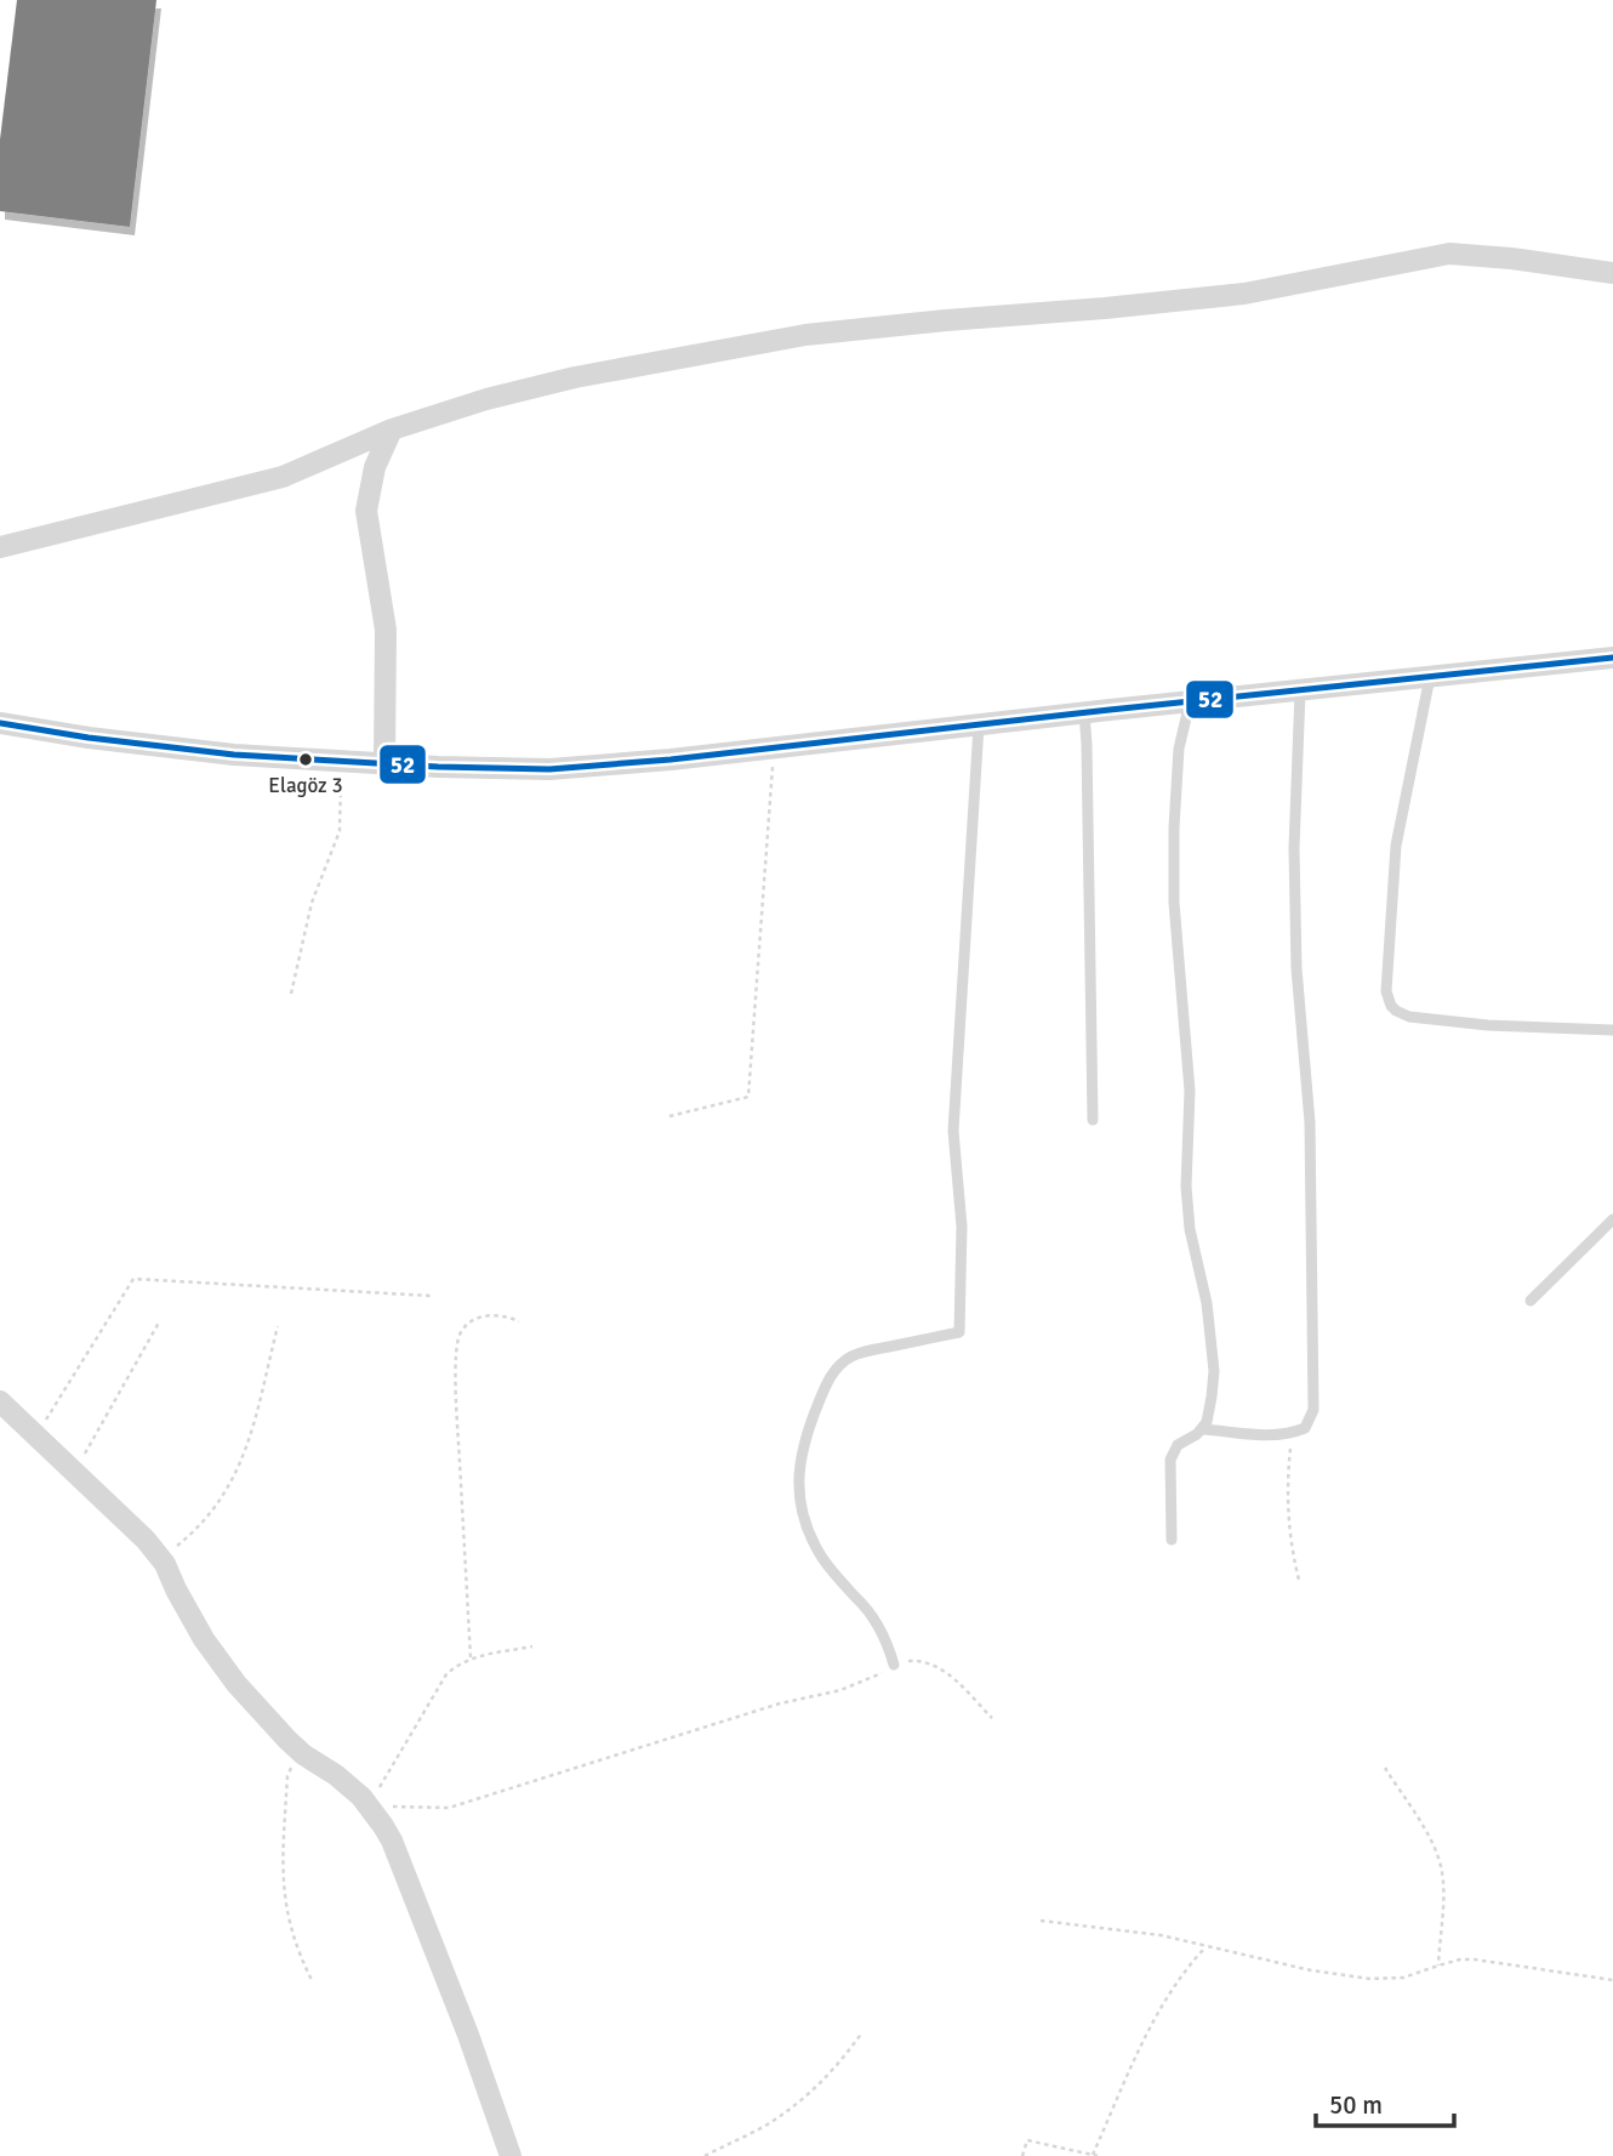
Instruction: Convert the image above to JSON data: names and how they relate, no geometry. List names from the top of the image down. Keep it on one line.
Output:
{"places":["Elagöz 3"],"lines":["transit line 52"],"scale_bar":"50 m"}
